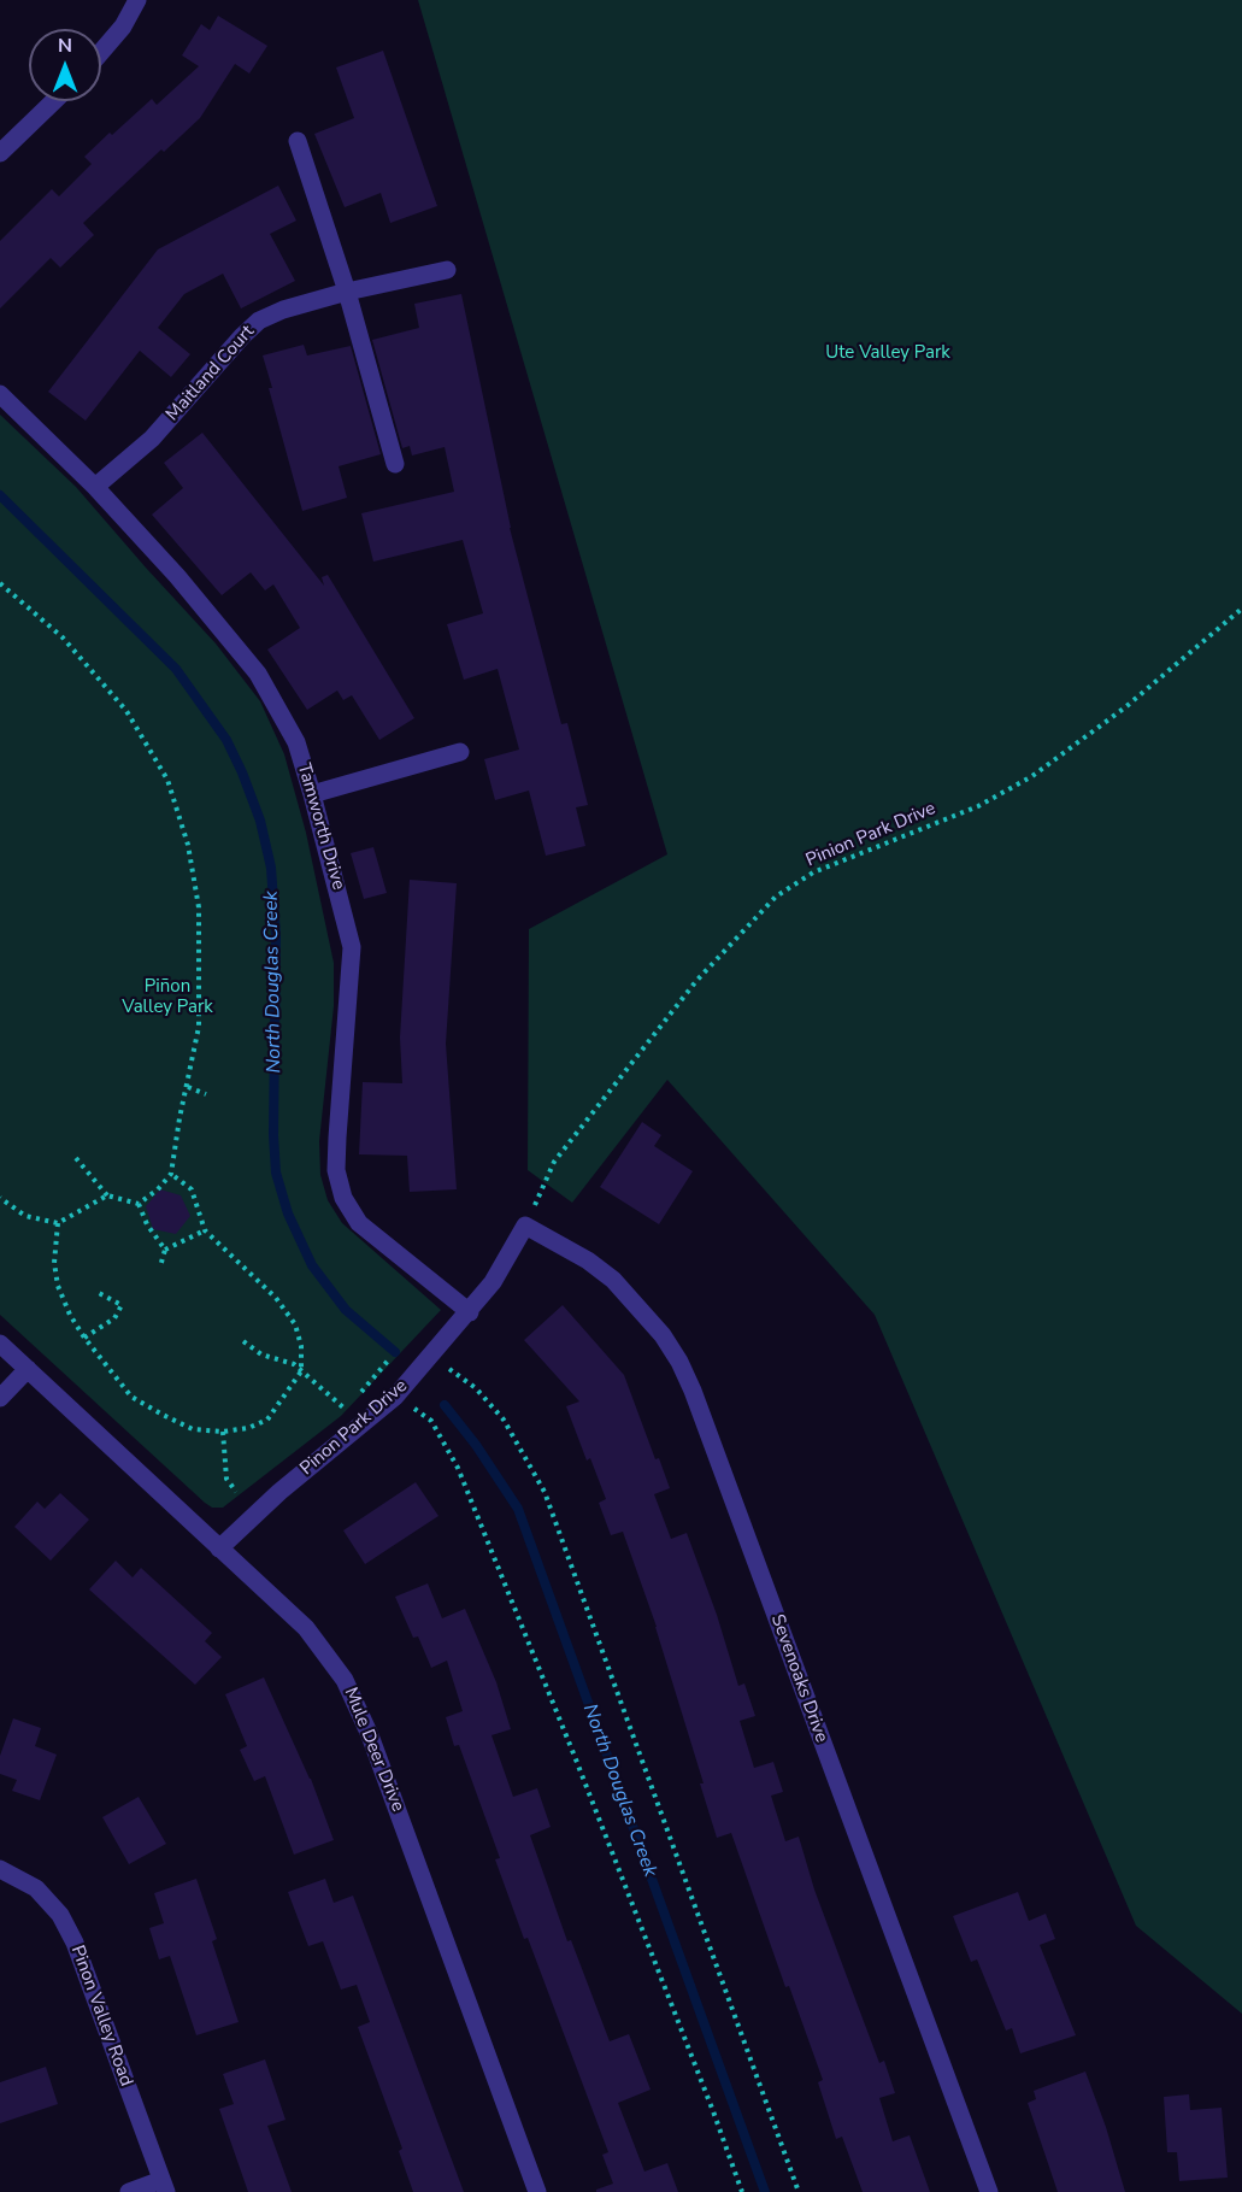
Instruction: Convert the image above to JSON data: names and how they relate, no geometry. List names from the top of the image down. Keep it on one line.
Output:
{"streets":{"street":["Maitland Court","Tamworth Drive","Pinon Park Drive","Sevenoaks Drive","Mule Deer Drive","Pinon Valley Road"],"path":["Pinion Park Drive"]},"crossings":[["Maitland Court","Tamworth Drive"],["Tamworth Drive","Pinon Park Drive"],["Pinion Park Drive","Pinon Park Drive"],["Pinion Park Drive","Sevenoaks Drive"],["Pinon Park Drive","Sevenoaks Drive"],["Pinon Park Drive","Mule Deer Drive"]],"water":["North Douglas Creek"],"parks":["Ute Valley Park","Piñon Valley Park"],"north":"top"}
